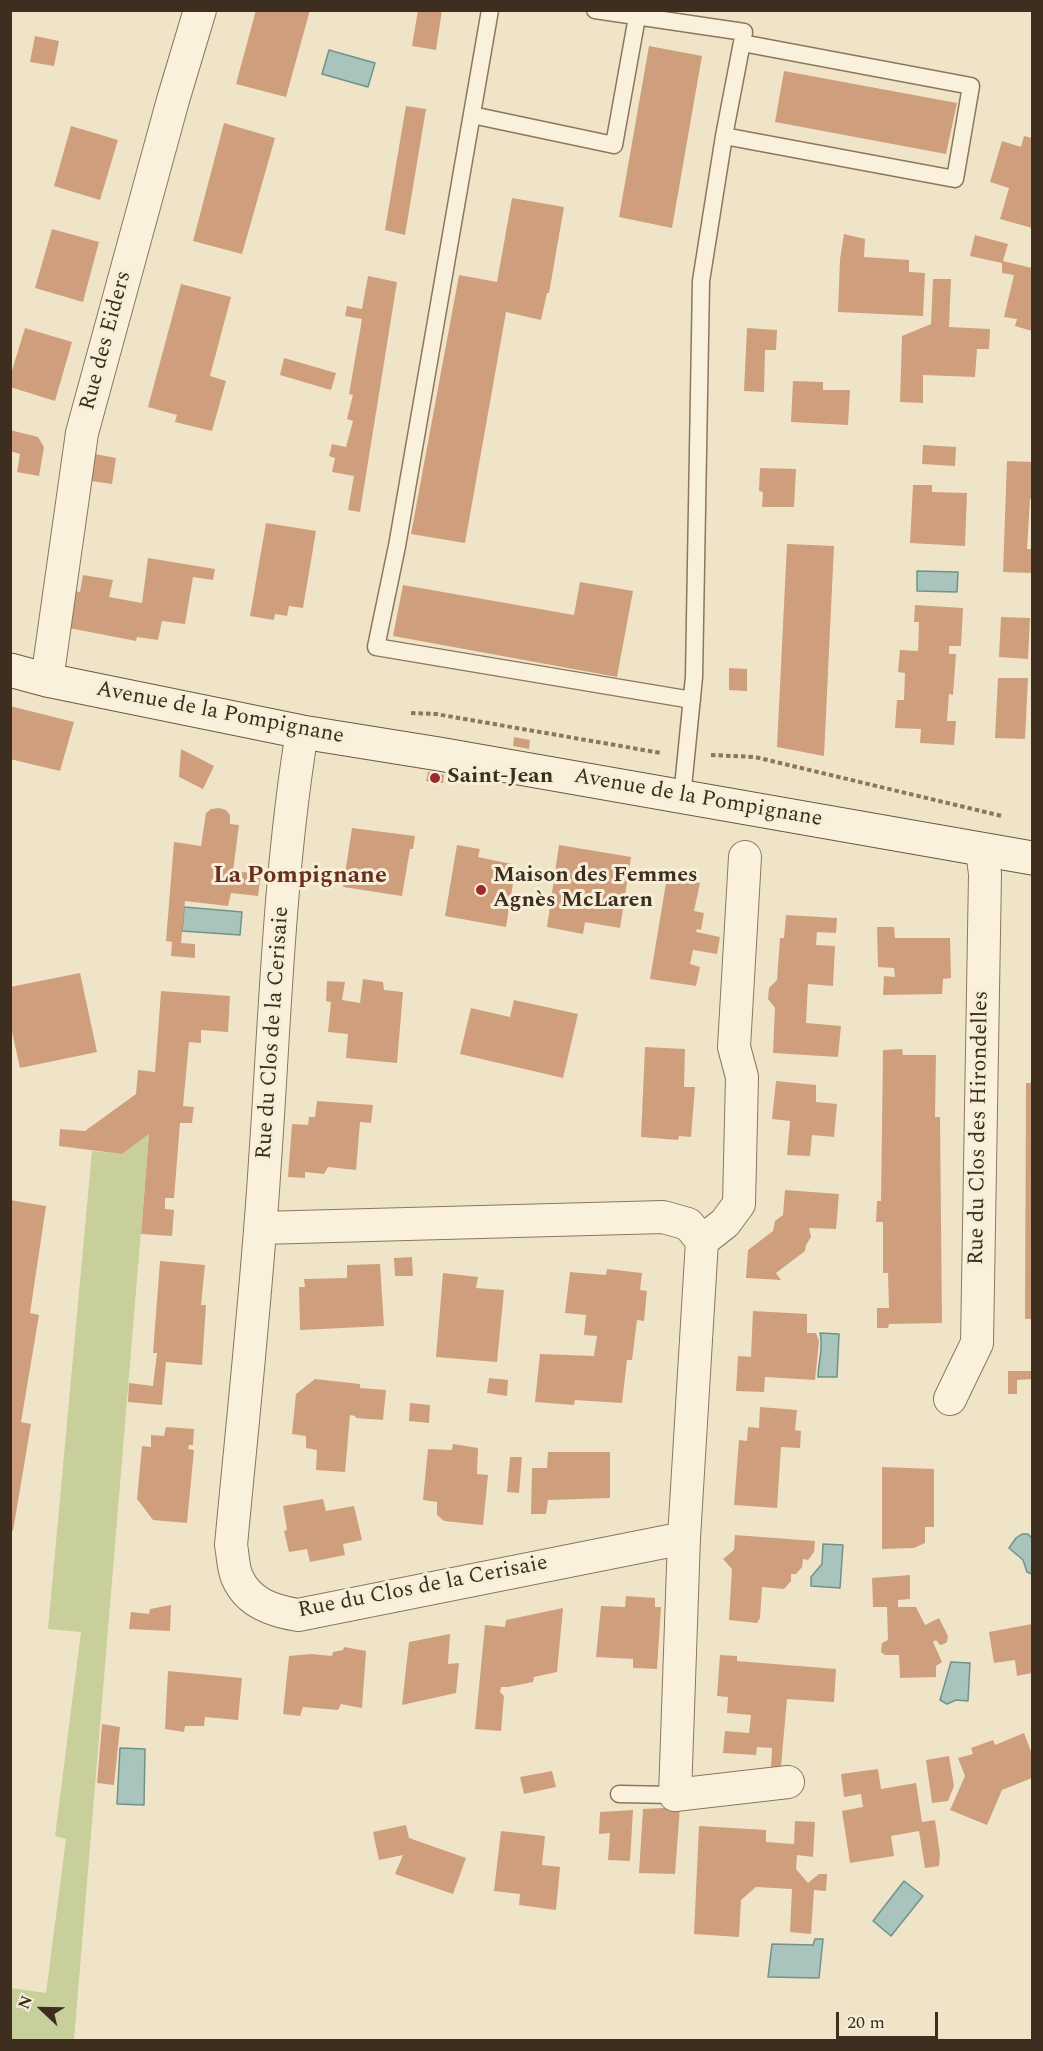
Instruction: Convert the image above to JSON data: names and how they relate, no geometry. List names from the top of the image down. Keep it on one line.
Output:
{"streets":{"main road":["Avenue de la Pompignane"],"street":["Rue des Eiders","Rue du Clos de la Cerisaie","Rue du Clos des Hirondelles"]},"crossings":[["Rue des Eiders","Avenue de la Pompignane"],["Avenue de la Pompignane","Rue du Clos de la Cerisaie"],["Avenue de la Pompignane","Rue du Clos des Hirondelles"]],"districts":["La Pompignane"],"places":["Saint-Jean","Maison des Femmes Agnès McLaren"],"scale_bar":"20 m","north":"left"}
